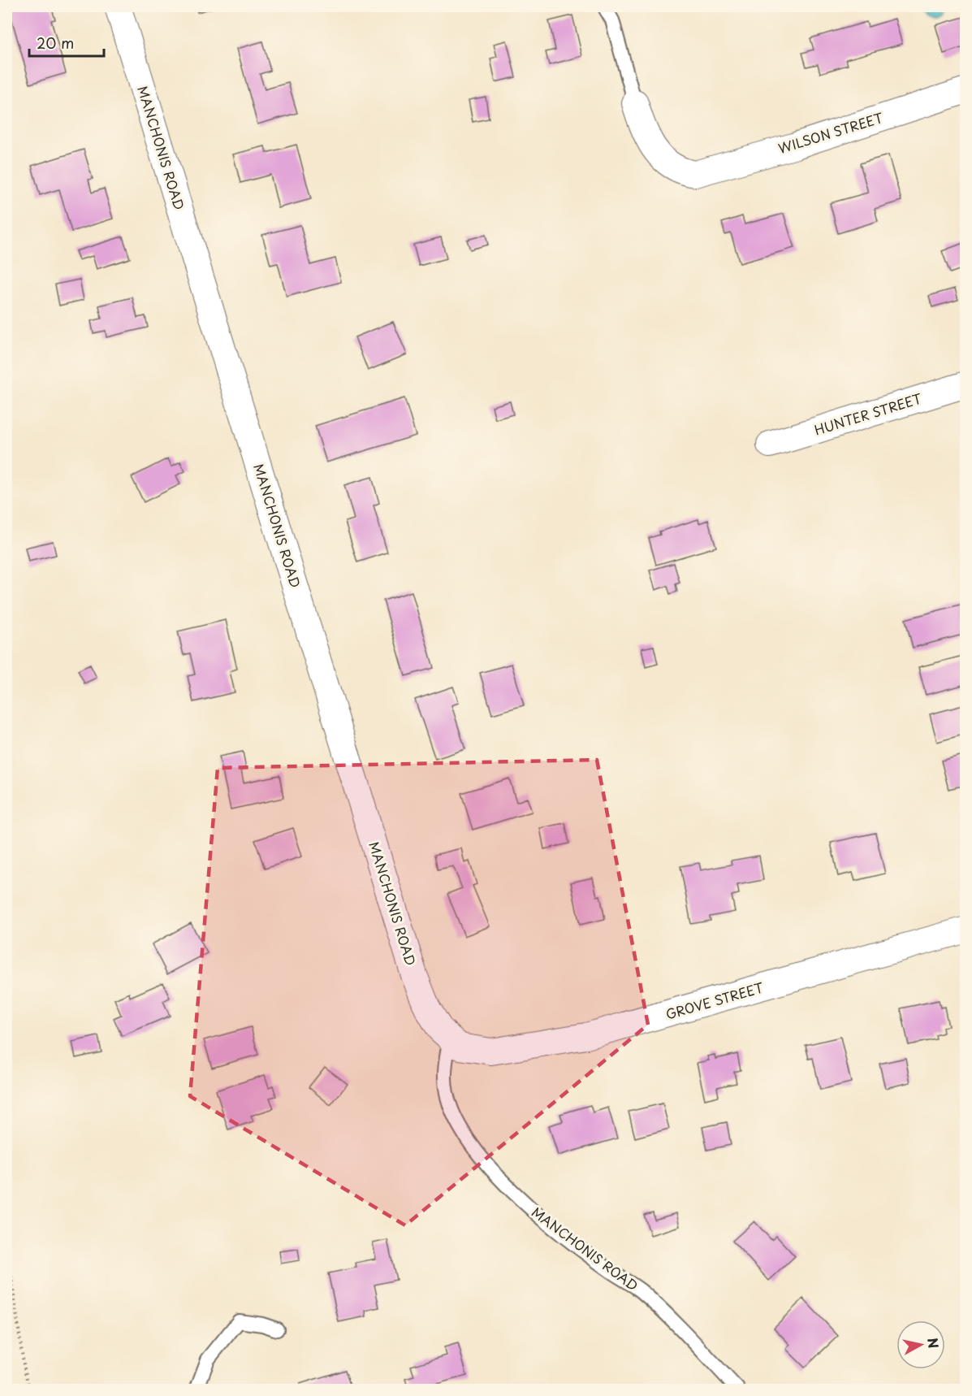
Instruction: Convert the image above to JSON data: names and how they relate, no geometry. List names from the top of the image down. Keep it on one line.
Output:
{"streets":{"street":["WILSON STREET","MANCHONIS ROAD","HUNTER STREET","GROVE STREET"]},"crossings":[["MANCHONIS ROAD","GROVE STREET"]],"scale_bar":"20 m","north":"right"}
